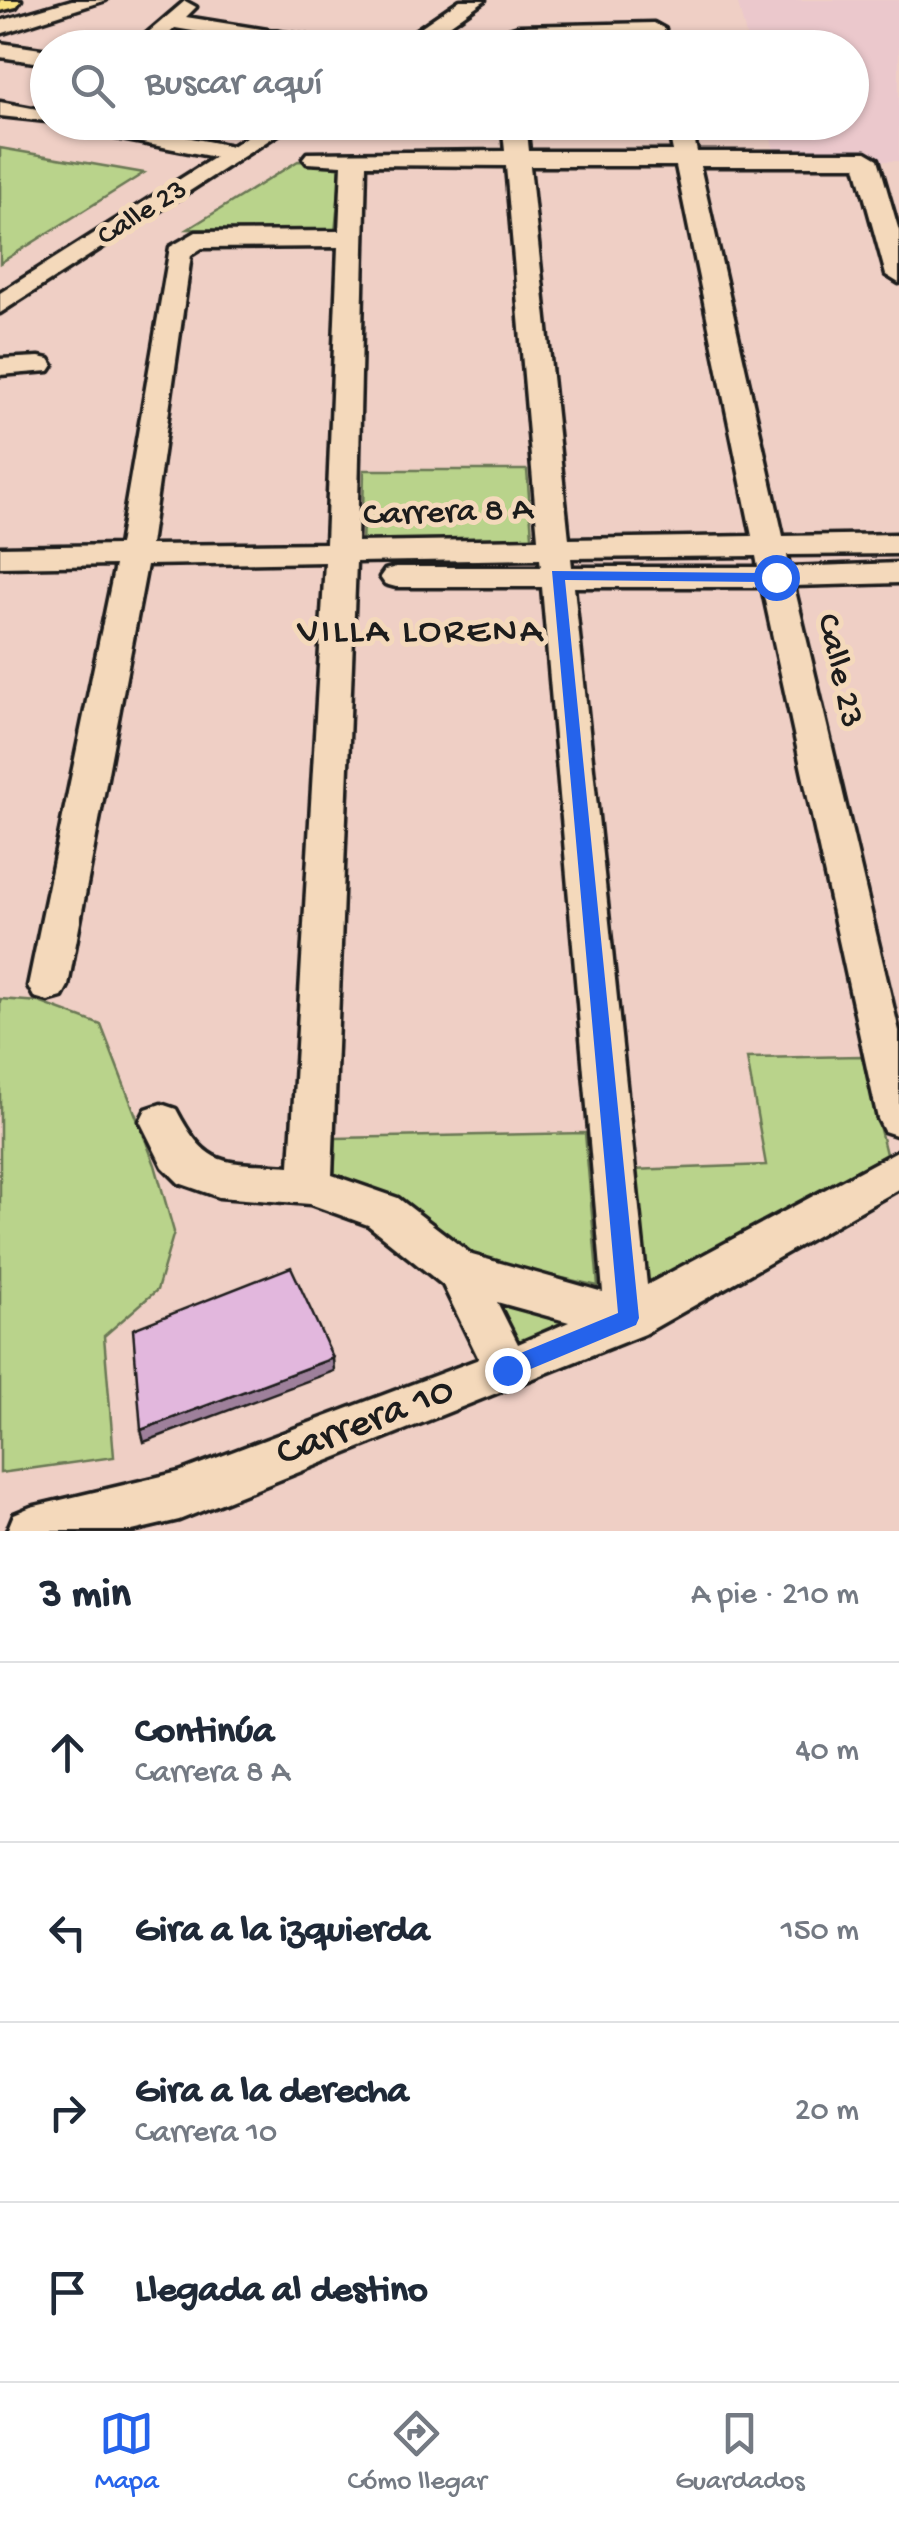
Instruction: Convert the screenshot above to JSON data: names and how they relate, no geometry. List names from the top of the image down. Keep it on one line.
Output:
{"streets":{"street":["Calle 23","Carrera 8 A","Carrera 10"]},"crossings":[["Calle 23","Carrera 8 A"]],"districts":["VILLA LORENA"],"page":{"search":"Buscar aquí","heading":["3 min","A pie · 210 m"],"list":[["Continúa","Carrera 8 A","40 m"],["Gira a la izquierda","150 m"],["Gira a la derecha","Carrera 10","20 m"],"Llegada al destino"],"nav":["Mapa","Cómo llegar","Guardados"]}}
